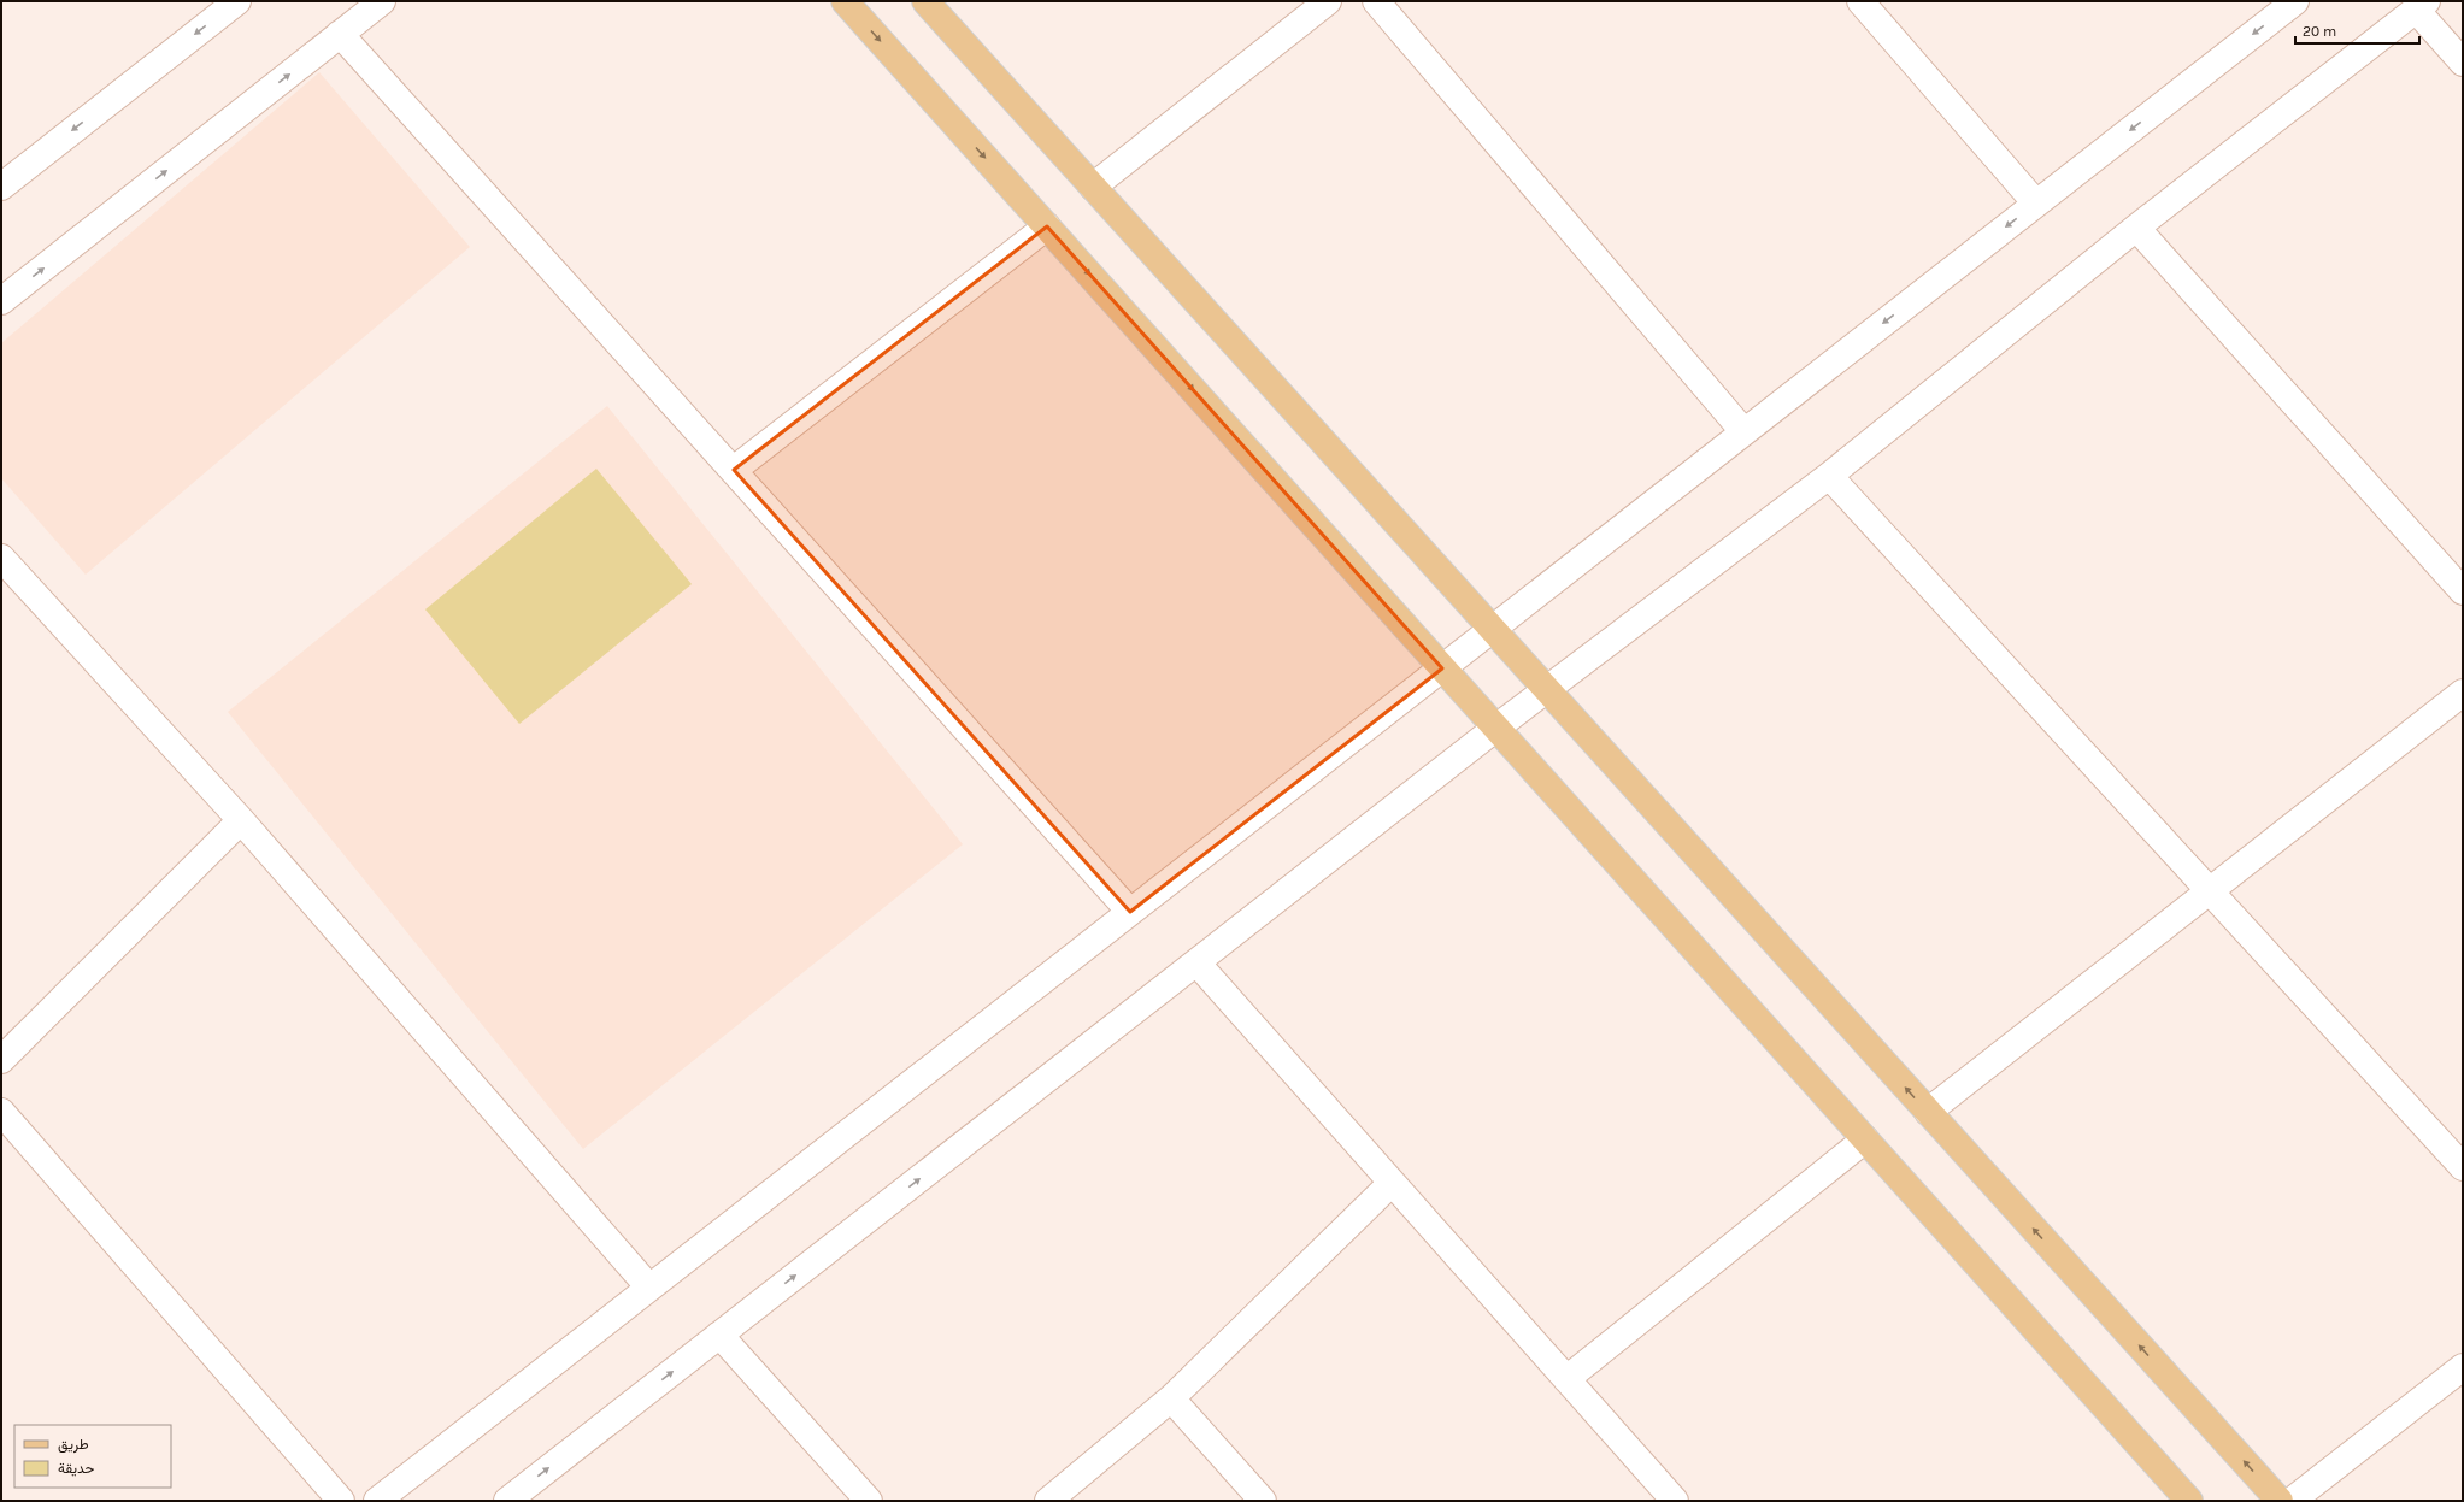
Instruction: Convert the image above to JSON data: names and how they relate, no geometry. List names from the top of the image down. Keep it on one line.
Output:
{"legend":["طريق","حديقة"],"scale_bar":"20 m"}
